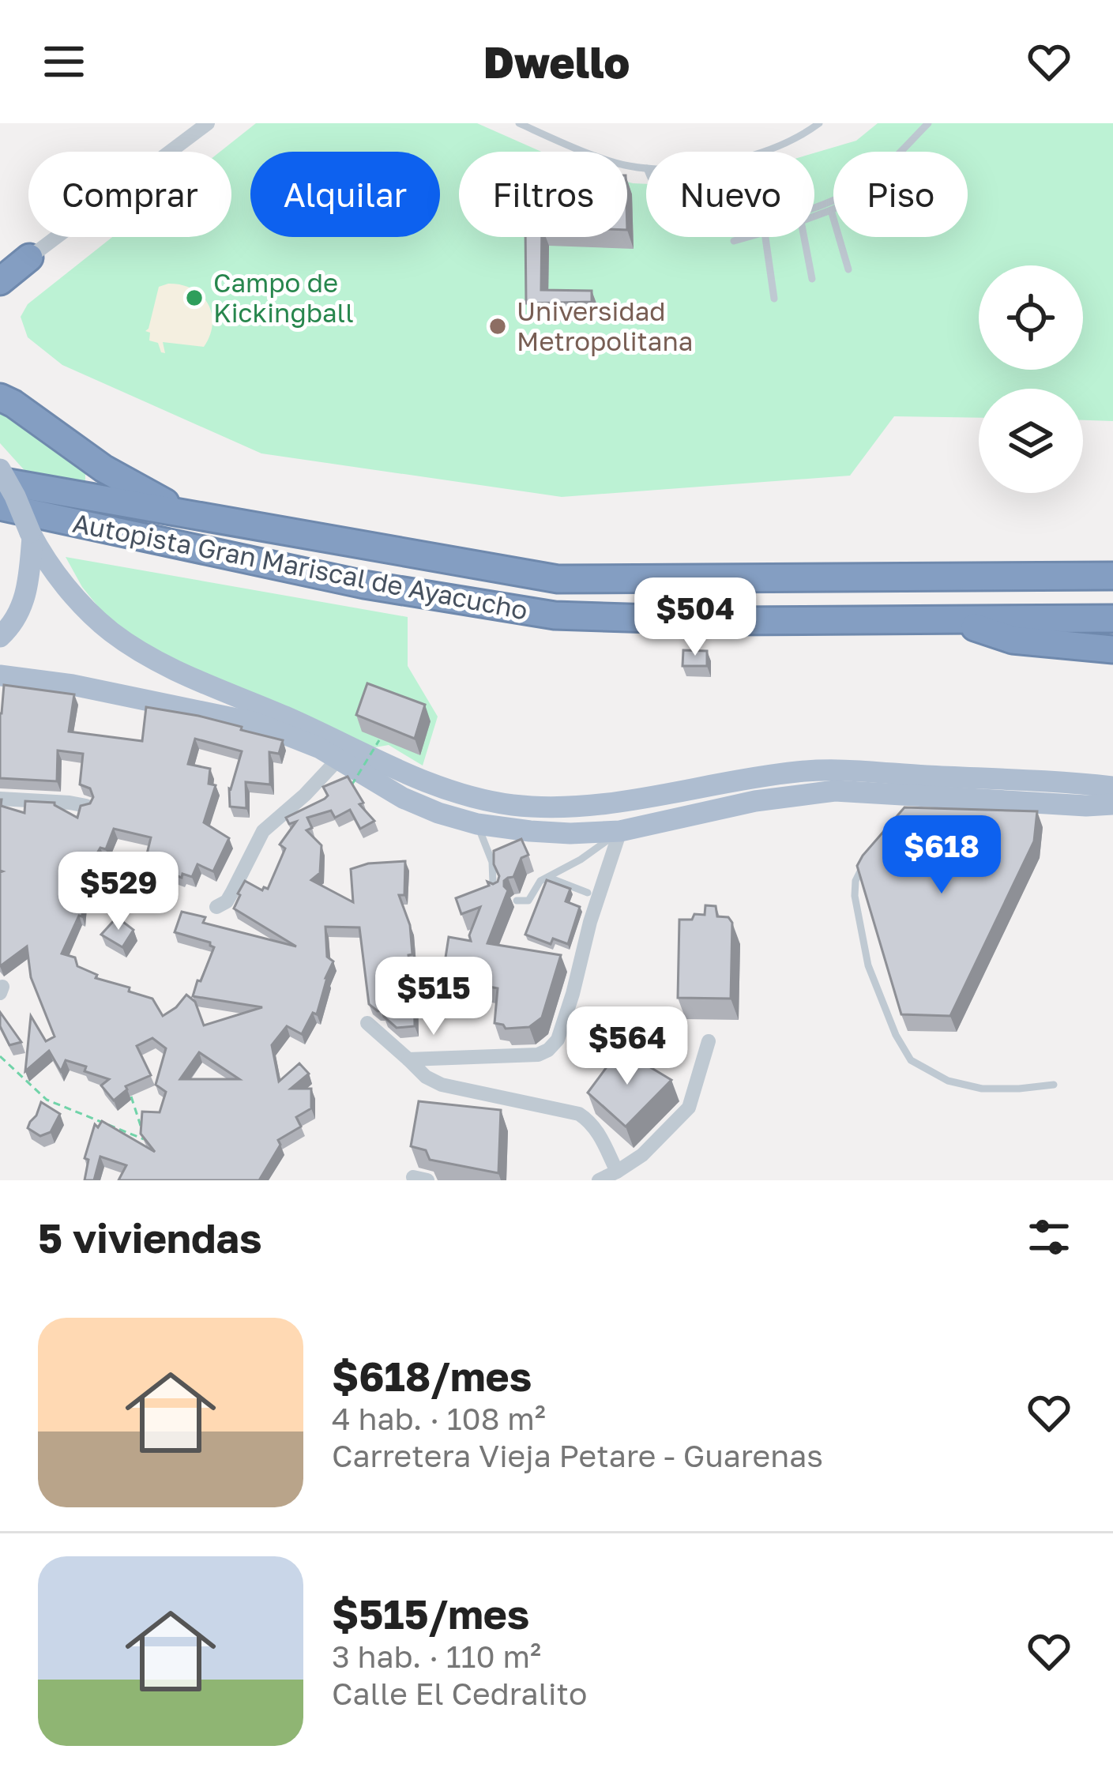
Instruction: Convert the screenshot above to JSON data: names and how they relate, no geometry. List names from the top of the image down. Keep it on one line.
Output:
{"streets":{"highway":["Autopista Gran Mariscal de Ayacucho"]},"places":["Campo de Kickingball","Universidad Metropolitana"],"page":{"header":"Dwello","chip":["Comprar","Alquilar","Filtros","Nuevo","Piso"],"price":["$504","$618","$529","$515","$564"],"heading":"5 viviendas","list":[{"name":"$618/mes","note":"4 hab. · 108 m² · Carretera Vieja Petare - Guarenas"},{"name":"$515/mes","note":"3 hab. · 110 m² · Calle El Cedralito"}]}}
